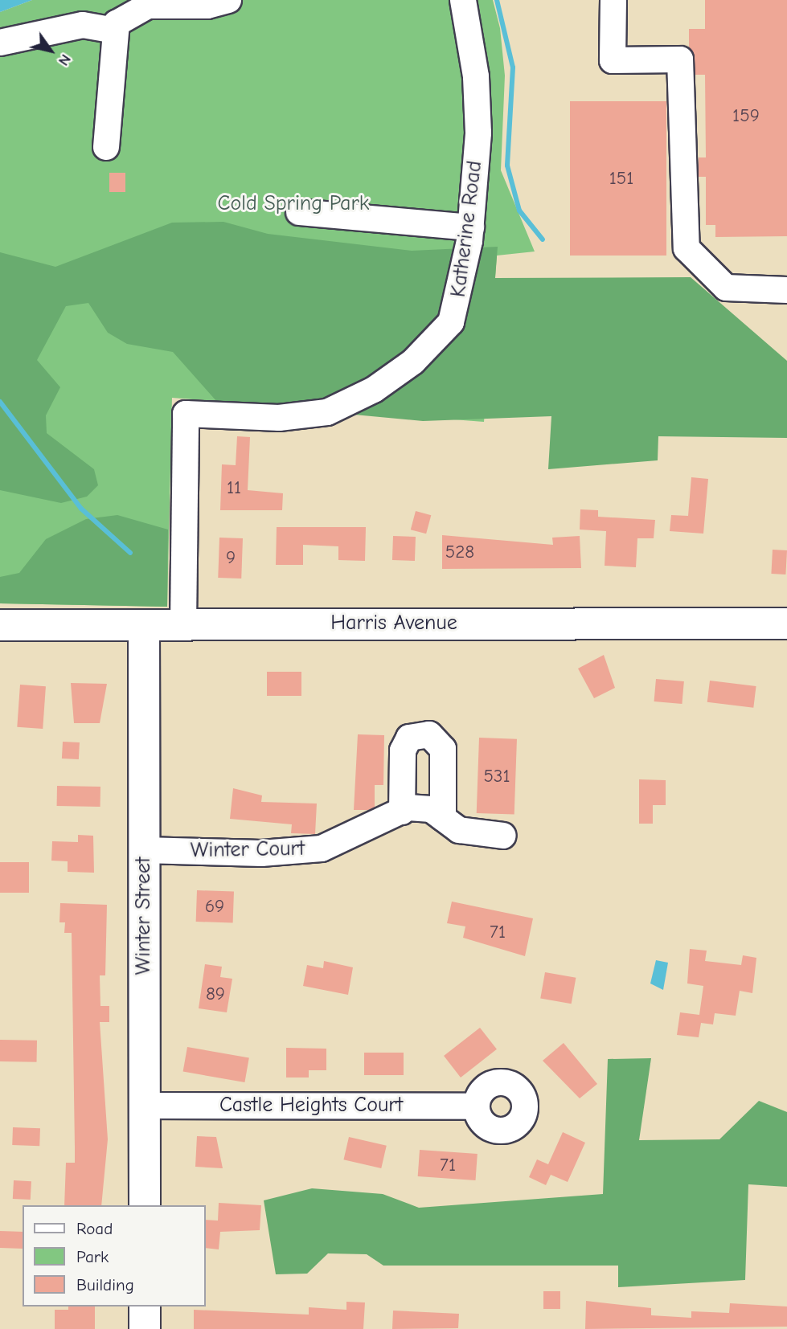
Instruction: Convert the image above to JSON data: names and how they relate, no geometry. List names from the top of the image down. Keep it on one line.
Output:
{"streets":{"main road":["Harris Avenue","Winter Street"],"street":["Katherine Road","Winter Court","Castle Heights Court"]},"crossings":[["Katherine Road","Harris Avenue"],["Harris Avenue","Winter Street"],["Winter Court","Winter Street"],["Winter Street","Castle Heights Court"]],"parks":["Cold Spring Park"],"house_numbers":["159","151","11","528","9","531","69","71","89","71"],"legend":["Road","Park","Building"],"north":"bottom right"}
